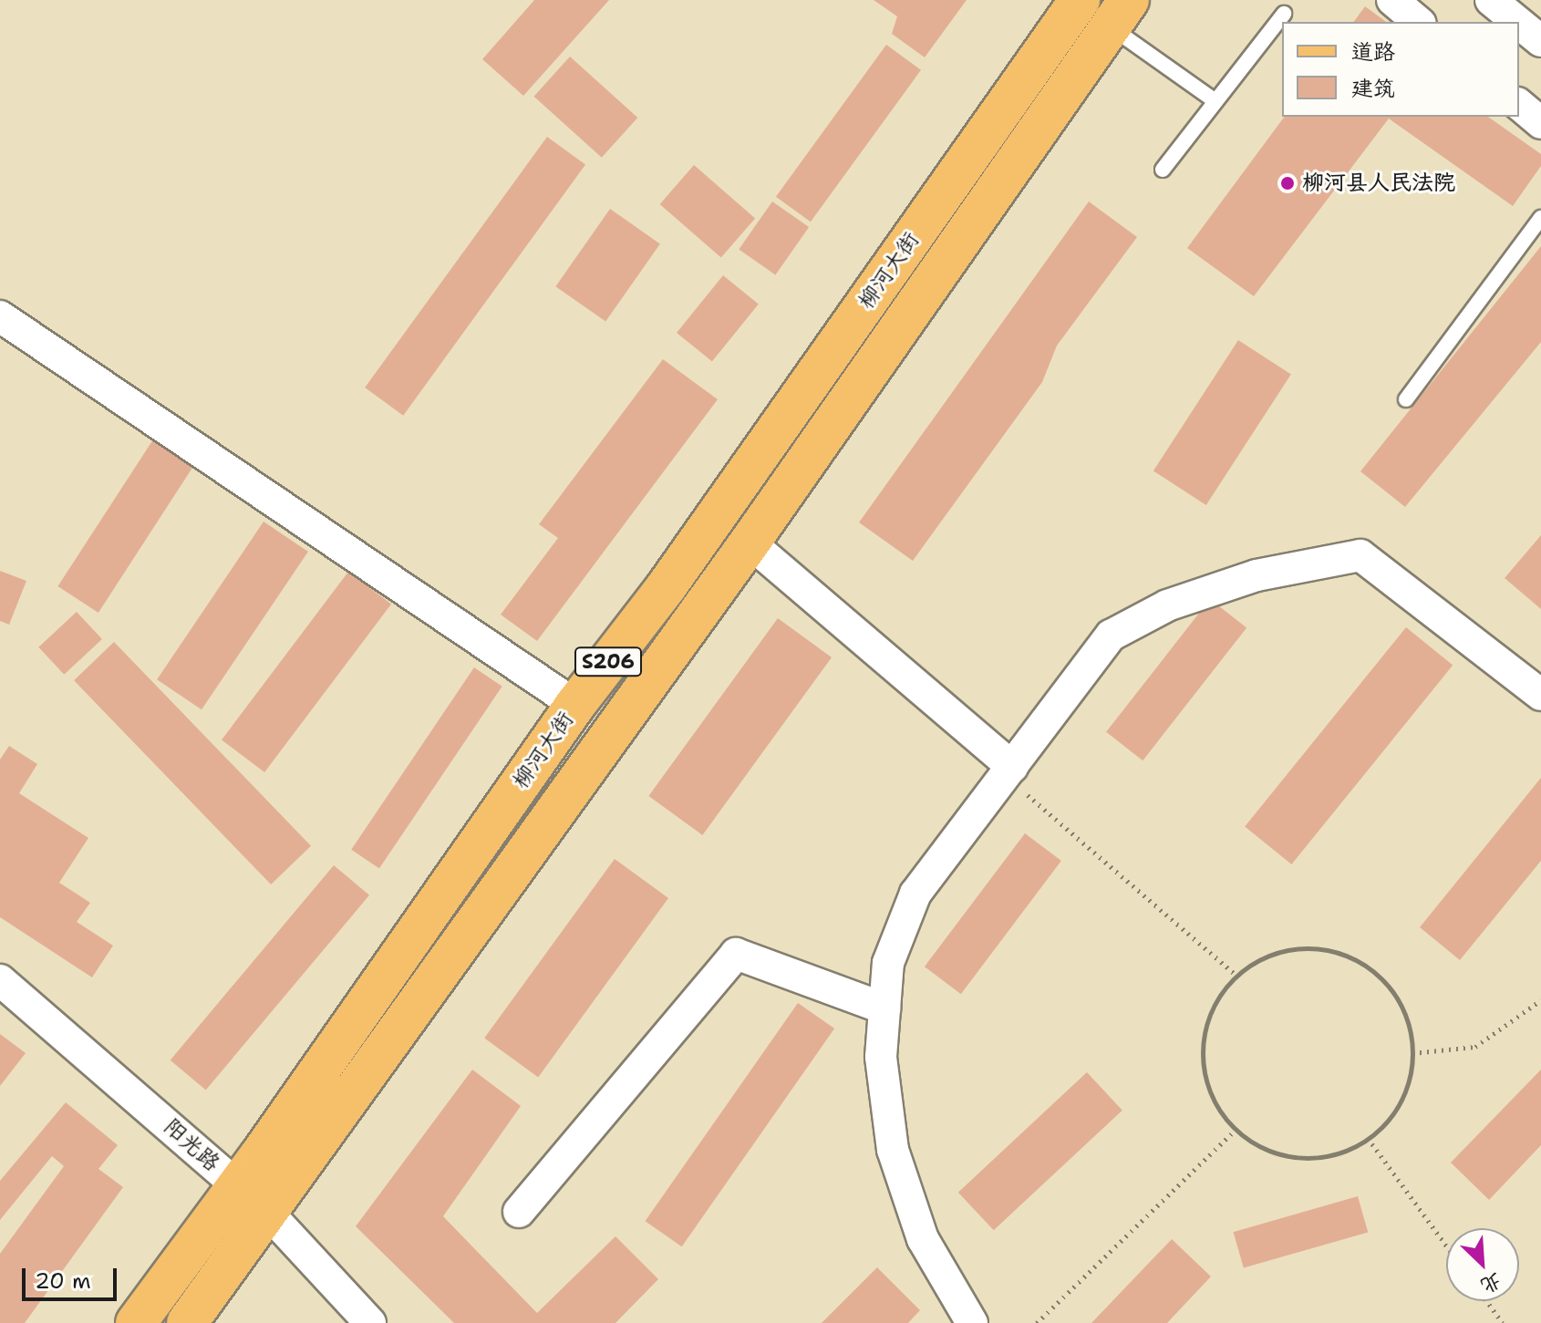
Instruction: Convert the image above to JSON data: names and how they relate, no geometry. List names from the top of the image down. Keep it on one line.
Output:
{"streets":{"main road":["柳河大街","S206"],"street":["阳光路"]},"crossings":[["柳河大街","阳光路"]],"places":["柳河县人民法院"],"legend":["道路","建筑"],"scale_bar":"20 m","north":"bottom right"}
